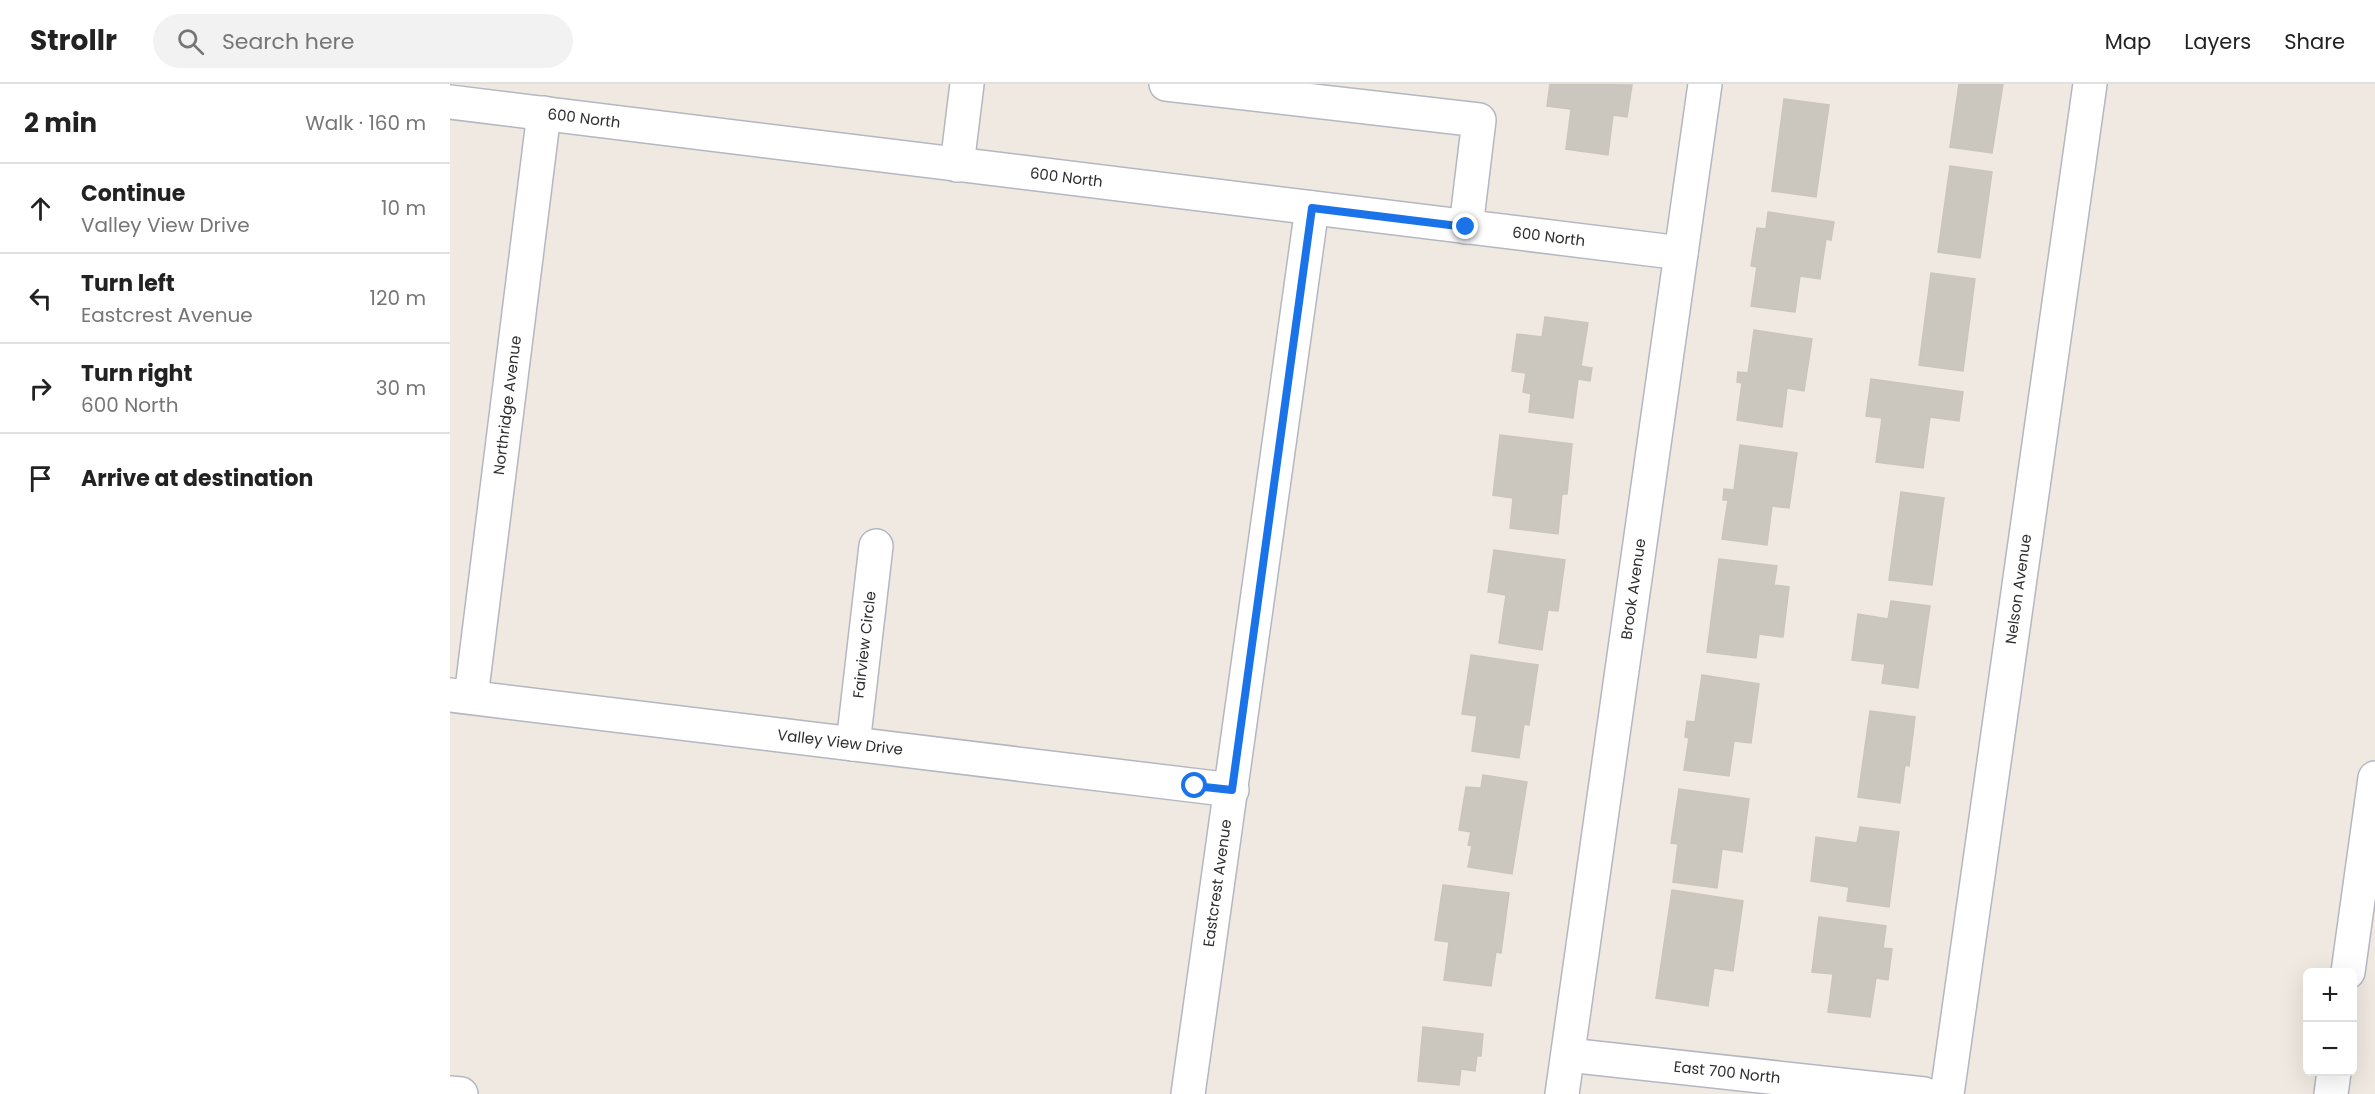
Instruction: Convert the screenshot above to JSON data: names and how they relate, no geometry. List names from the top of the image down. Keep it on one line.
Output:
{"streets":{"street":["600 North","Northridge Avenue","Brook Avenue","Nelson Avenue","Fairview Circle","Valley View Drive","Eastcrest Avenue","East 700 North"]},"crossings":[["600 North","Northridge Avenue"],["600 North","Brook Avenue"],["600 North","Eastcrest Avenue"],["Northridge Avenue","Valley View Drive"],["Brook Avenue","East 700 North"],["Fairview Circle","Valley View Drive"],["Valley View Drive","Eastcrest Avenue"]],"page":{"header":"Strollr","search":"Search here","nav":["Map","Layers","Share"],"heading":["2 min","Walk · 160 m"],"list":[["Continue","Valley View Drive","10 m"],["Turn left","Eastcrest Avenue","120 m"],["Turn right","600 North","30 m"],"Arrive at destination"],"map_buttons":["+","−"]}}
